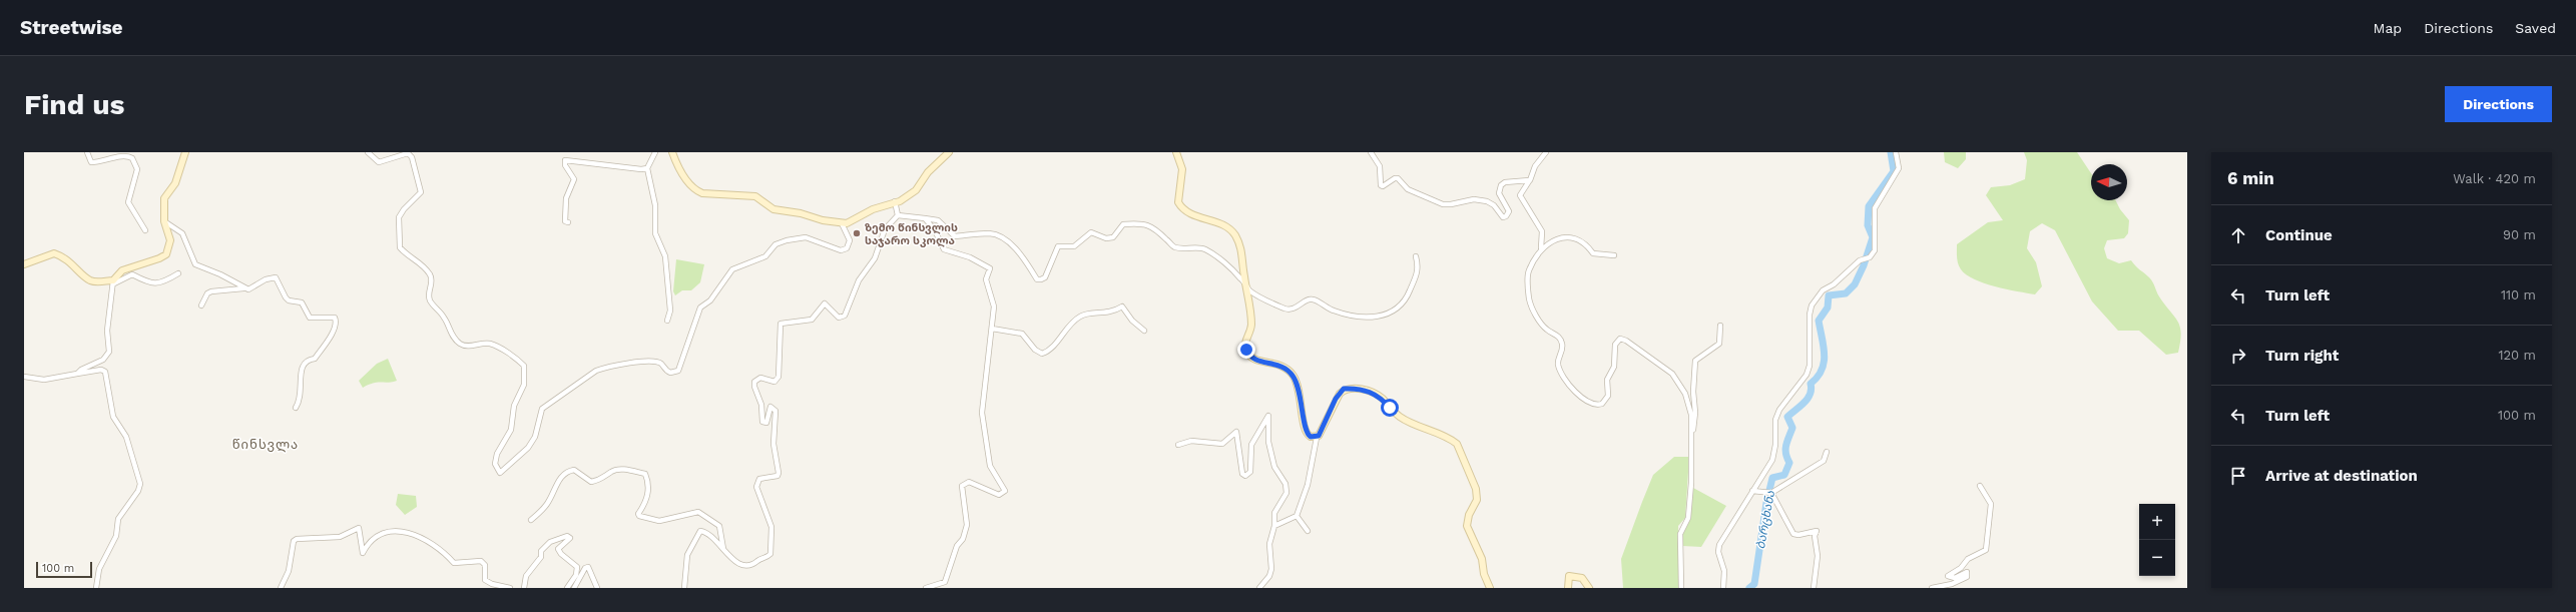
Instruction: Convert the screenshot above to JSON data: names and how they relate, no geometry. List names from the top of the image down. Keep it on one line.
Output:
{"districts":["წინსვლა"],"water":["ბარცხანა"],"places":["ზემო წინსვლის საჯარო სკოლა"],"scale_bar":"100 m","north":"left","page":{"header":"Streetwise","nav":["Map","Directions","Saved"],"buttons":"Directions","title":"Find us","heading":["6 min","Walk · 420 m"],"list":[["Continue","90 m"],["Turn left","110 m"],["Turn right","120 m"],["Turn left","100 m"],"Arrive at destination"],"map_buttons":["+","−"],"scale":"100 m"}}
